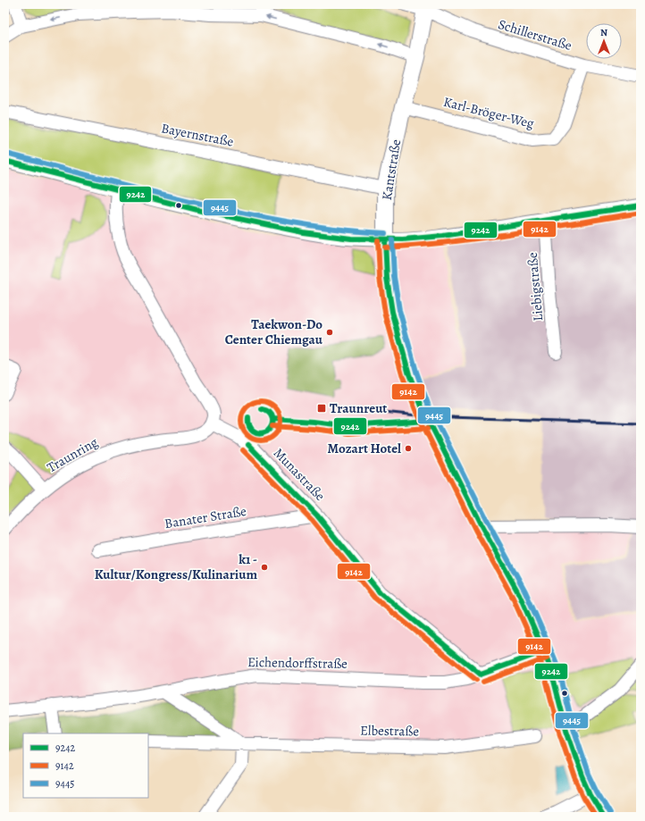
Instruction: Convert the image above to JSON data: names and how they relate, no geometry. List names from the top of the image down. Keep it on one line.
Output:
{"streets":{"main road":["Kantstraße"],"street":["Schillerstraße","Karl-Bröger-Weg","Bayernstraße","Liebigstraße","Traunring","Munastraße","Banater Straße","Eichendorffstraße","Elbestraße"]},"crossings":[["Schillerstraße","Karl-Bröger-Weg"],["Schillerstraße","Kantstraße"],["Karl-Bröger-Weg","Kantstraße"],["Bayernstraße","Kantstraße"],["Kantstraße","Eichendorffstraße"],["Traunring","Munastraße"],["Munastraße","Banater Straße"],["Munastraße","Eichendorffstraße"]],"places":{"other":["Taekwon-Do Center Chiemgau","Mozart Hotel","k1 - Kultur/Kongress/Kulinarium"],"transit":["Traunreut"]},"lines":["transit line 9445","transit line 9242","transit line 9142"],"legend":["9242","9142","9445"],"north":"top"}
